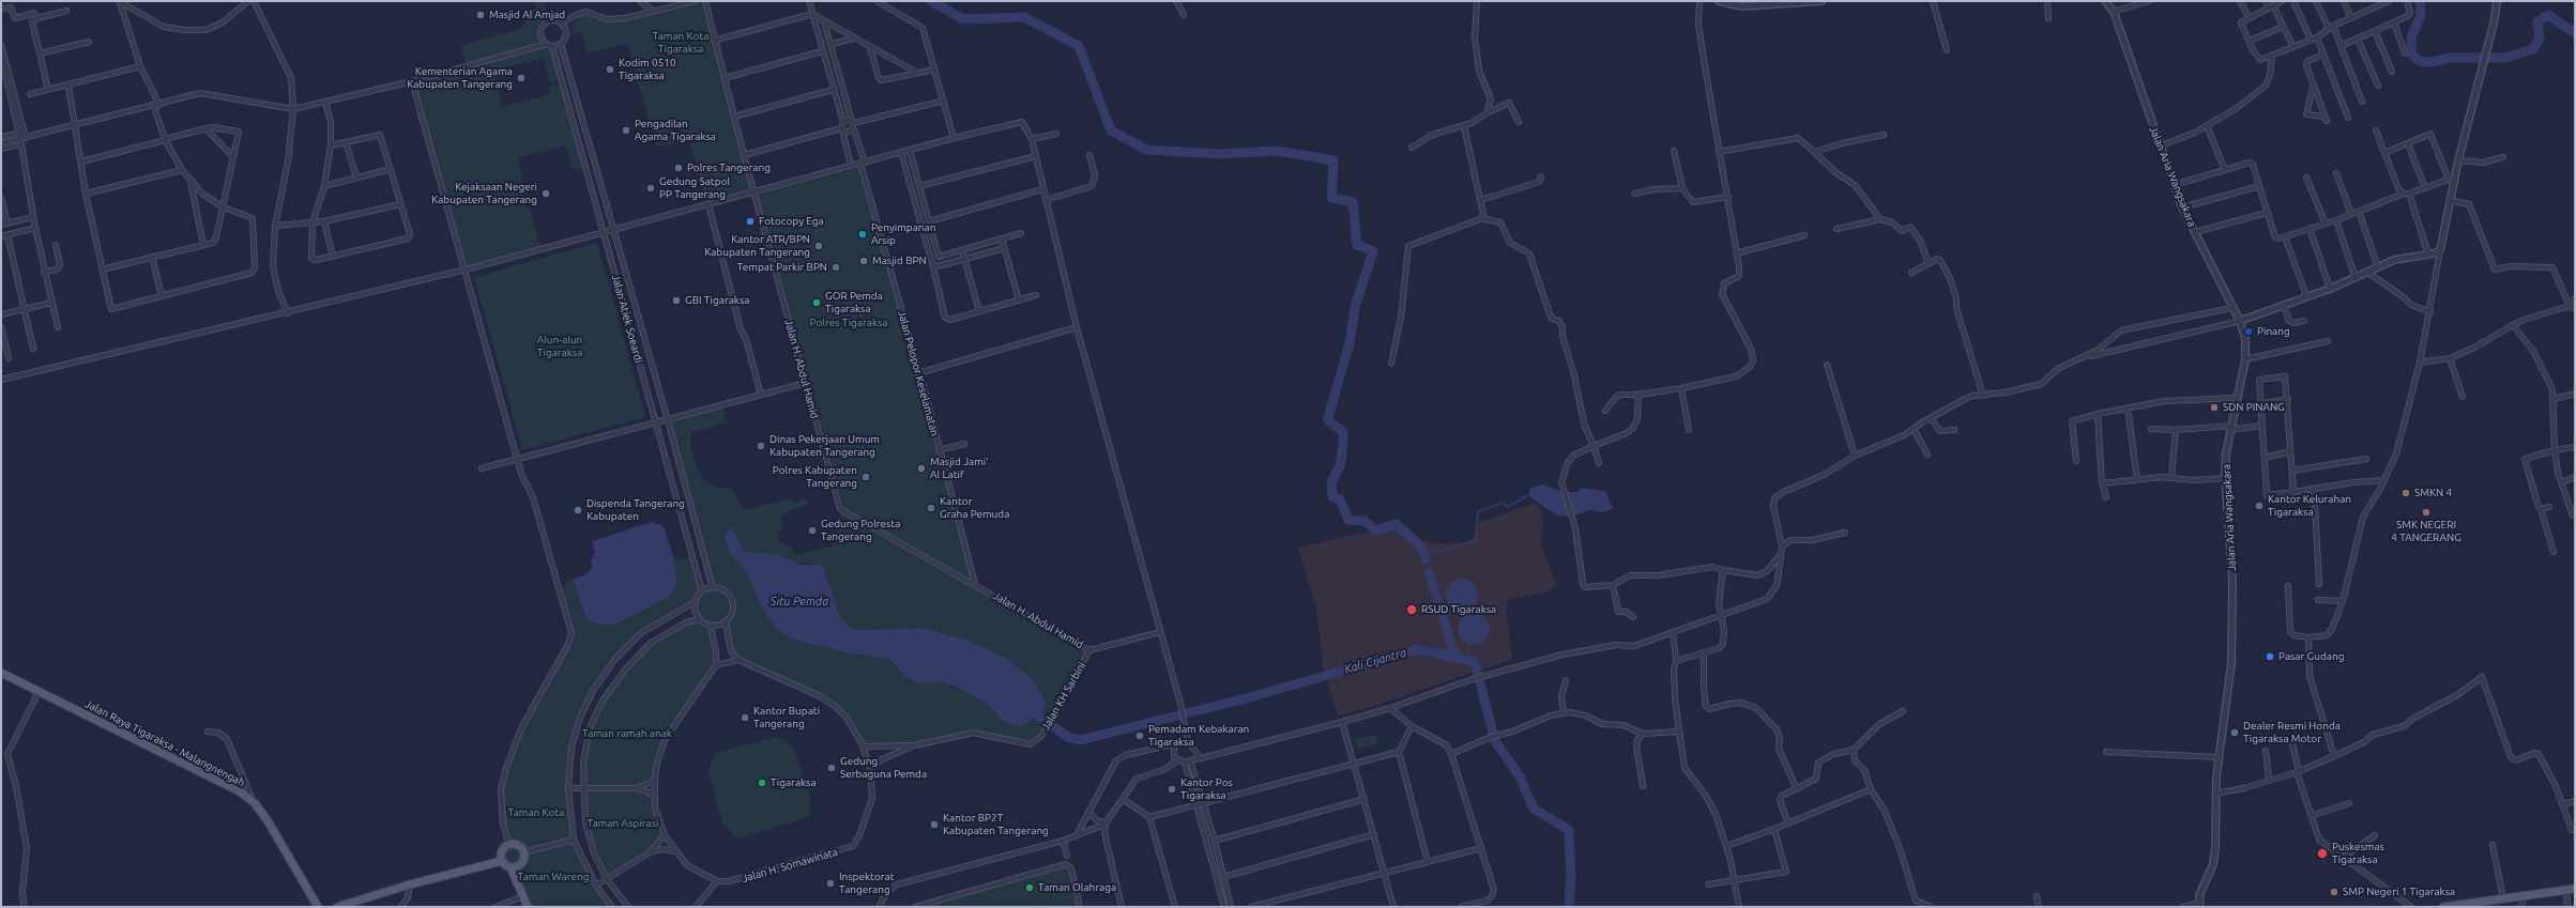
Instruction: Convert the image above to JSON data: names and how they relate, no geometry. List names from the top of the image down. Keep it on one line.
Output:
{"streets":{"main road":["Jalan Raya Tigaraksa - Malangnengah"],"street":["Jalan Aria Wangsakara","Jalan Atiek Soeardi","Jalan H. Abdul Hamid","Jalan Pelopor Keselamatan","Jalan KH Sarbini","Jalan H. Somawinata"]},"crossings":[["Jalan H. Abdul Hamid","Jalan Pelopor Keselamatan"],["Jalan H. Abdul Hamid","Jalan KH Sarbini"],["Jalan KH Sarbini","Jalan H. Somawinata"]],"water":["Situ Pemda","Kali Cijantra"],"parks":["Taman Kota Tigaraksa","Polres Tigaraksa","Alun-alun Tigaraksa","Taman ramah anak","Taman Kota","Taman Aspirasi","Taman Wareng"],"places":["Masjid Al Amjad","Kodim 0510 Tigaraksa","Kementerian Agama Kabupaten Tangerang","Pengadilan Agama Tigaraksa","Polres Tangerang","Gedung Satpol PP Tangerang","Kejaksaan Negeri Kabupaten Tangerang","Fotocopy Ega","Penyimpanan Arsip","Kantor ATR/BPN Kabupaten Tangerang","Masjid BPN","Tempat Parkir BPN","GBI Tigaraksa","GOR Pemda Tigaraksa","Pinang","SDN PINANG","Dinas Pekerjaan Umum Kabupaten Tangerang","Masjid Jami' Al Latif","Polres Kabupaten Tangerang","SMKN 4","Kantor Kelurahan Tigaraksa","Kantor Graha Pemuda","Dispenda Tangerang Kabupaten","SMK NEGERI 4 TANGERANG","Gedung Polresta Tangerang","RSUD Tigaraksa","Pasar Gudang","Kantor Bupati Tangerang","Dealer Resmi Honda Tigaraksa Motor","Pemadam Kebakaran Tigaraksa","Gedung Serbaguna Pemda","Tigaraksa","Kantor Pos Tigaraksa","Kantor BP2T Kabupaten Tangerang","Puskesmas Tigaraksa","Inspektorat Tangerang","Taman Olahraga","SMP Negeri 1 Tigaraksa"]}
